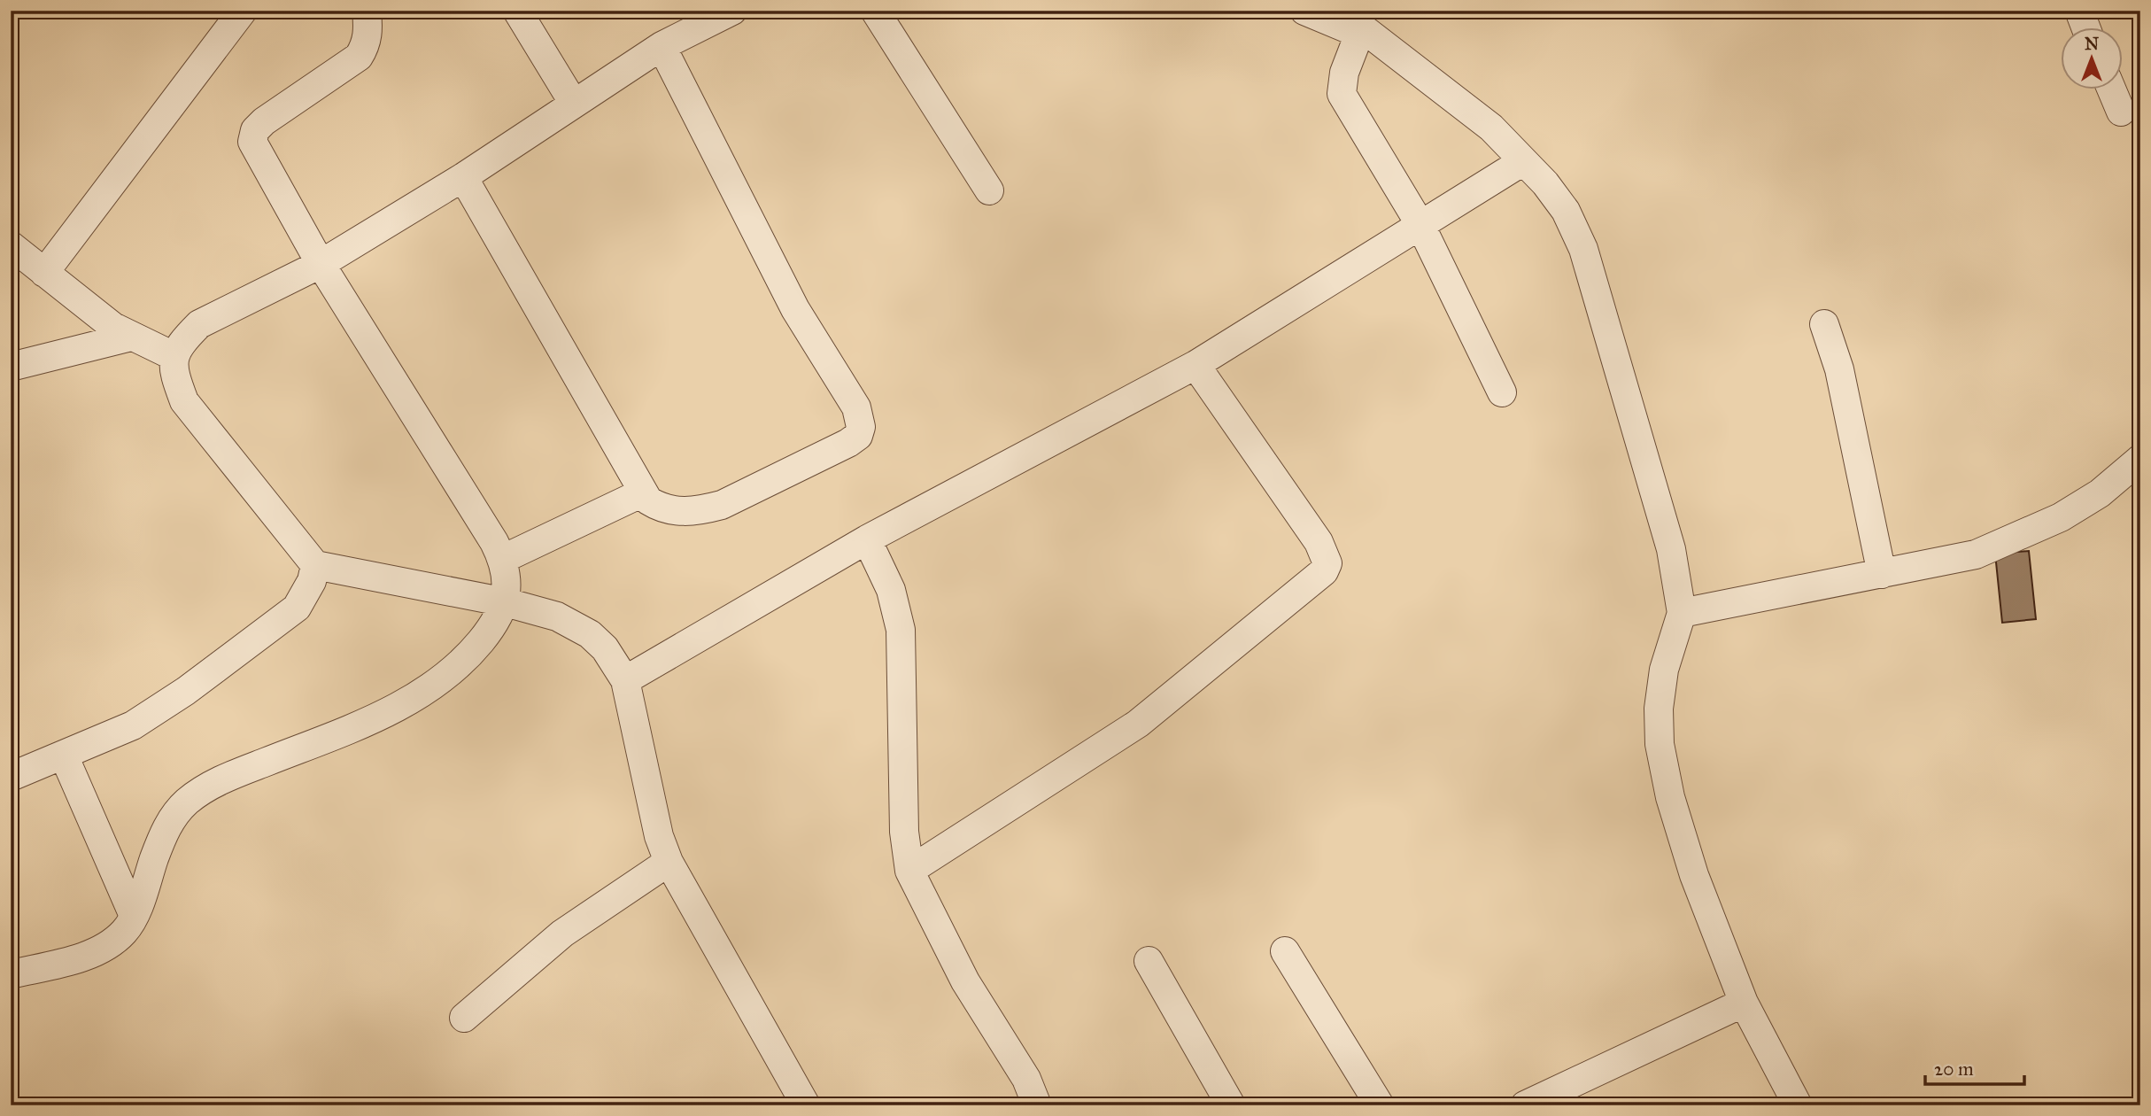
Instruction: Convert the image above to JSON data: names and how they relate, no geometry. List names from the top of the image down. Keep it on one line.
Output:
{"scale_bar":"20 m","north":"top"}
